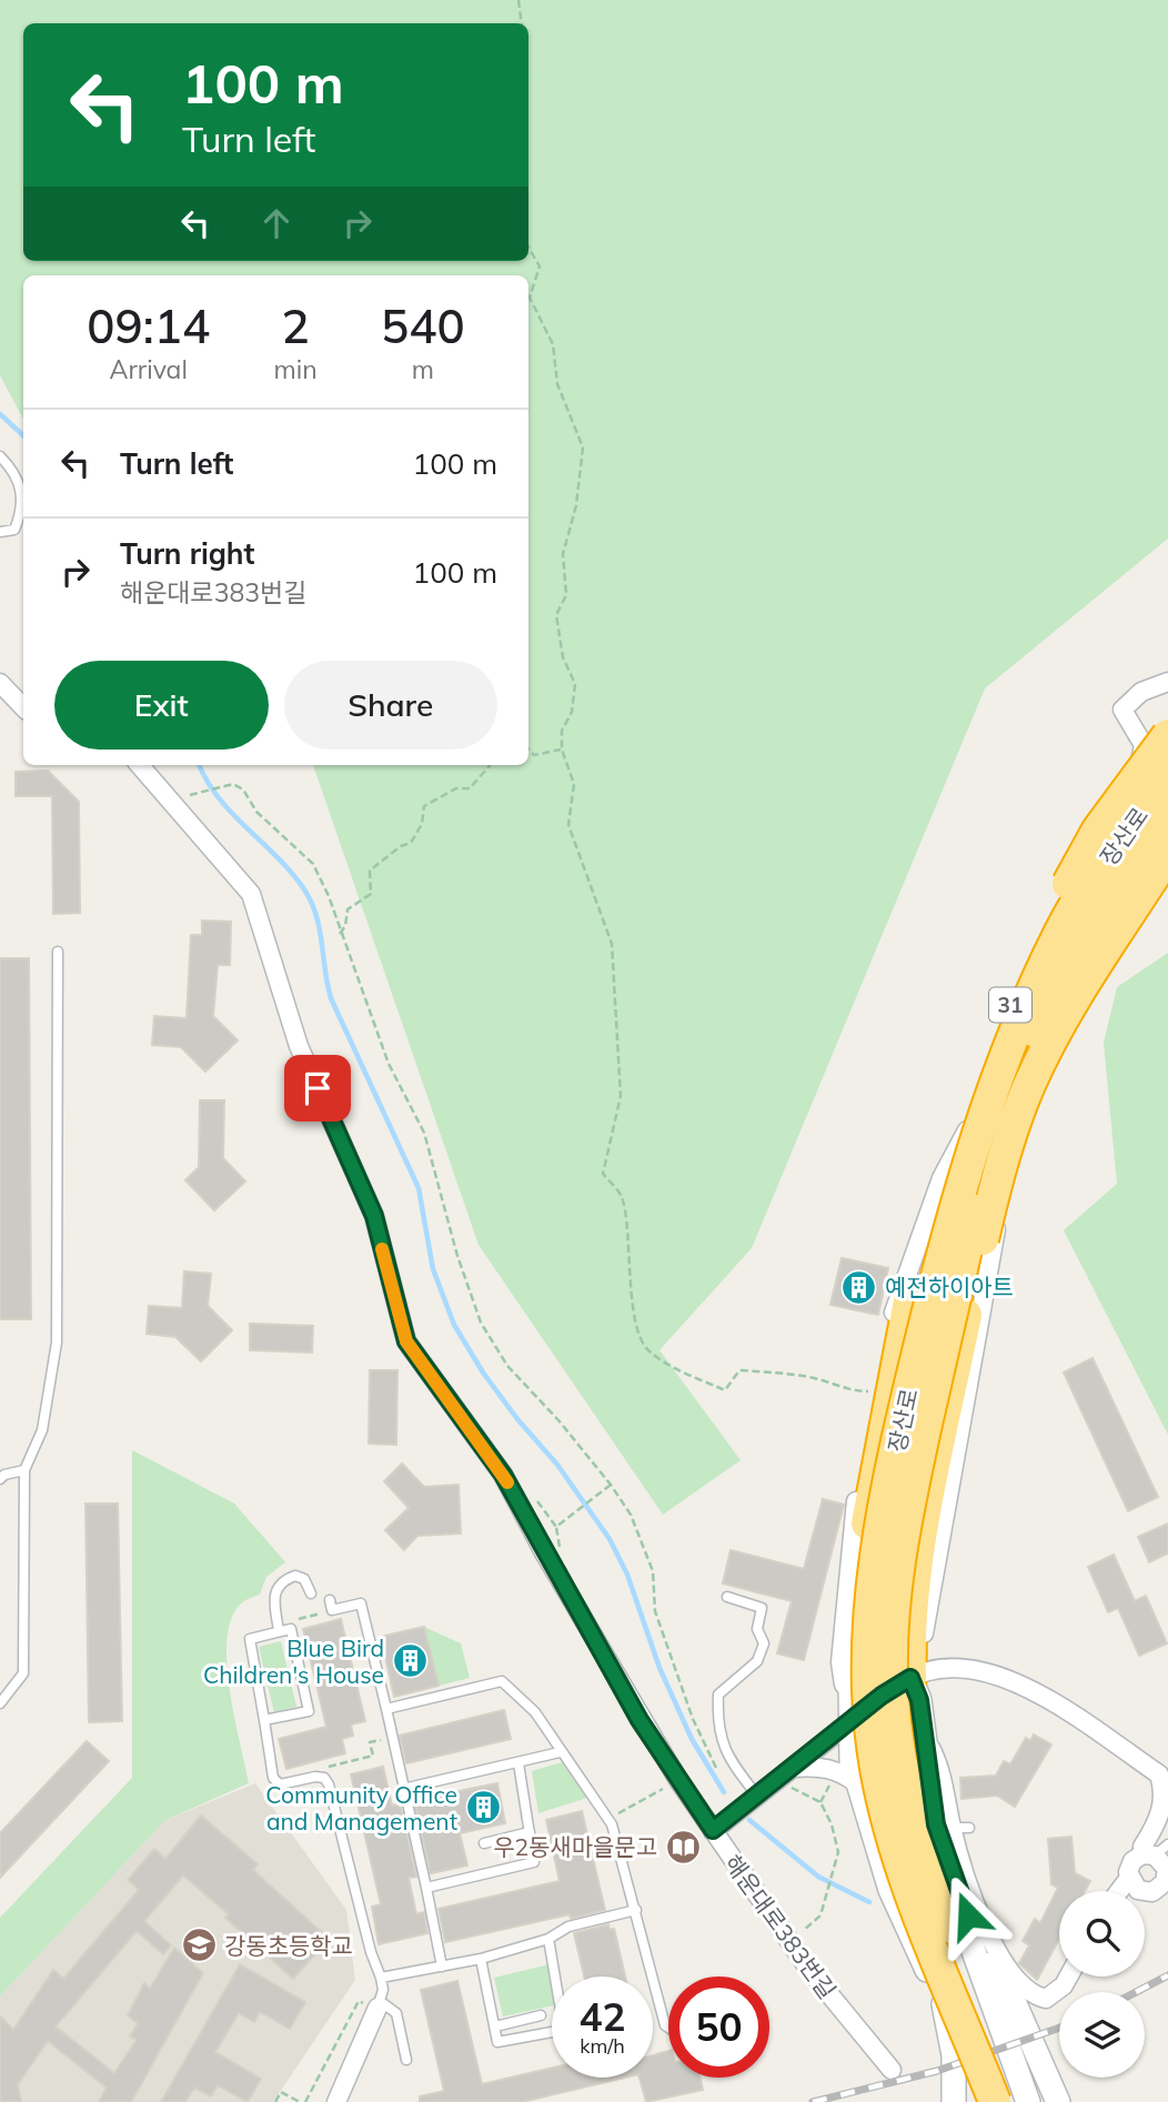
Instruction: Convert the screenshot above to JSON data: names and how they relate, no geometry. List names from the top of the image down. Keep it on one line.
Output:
{"streets":{"highway":["장산로","31"],"street":["해운대로383번길"]},"places":{"building":["예전하이아트","Blue Bird Children's House","Community Office and Management"],"library":["우2동새마을문고"],"school or university":["강동초등학교"]},"page":{"turn":["100 m","Turn left"],"eta":["09:14","Arrival","2","min","540","m"],"list":[{"name":"Turn left","value":"100 m"},{"name":"Turn right","note":"해운대로383번길","value":"100 m"}],"buttons":["Exit","Share"],"speed":"42 km/h","limit":"50"}}
